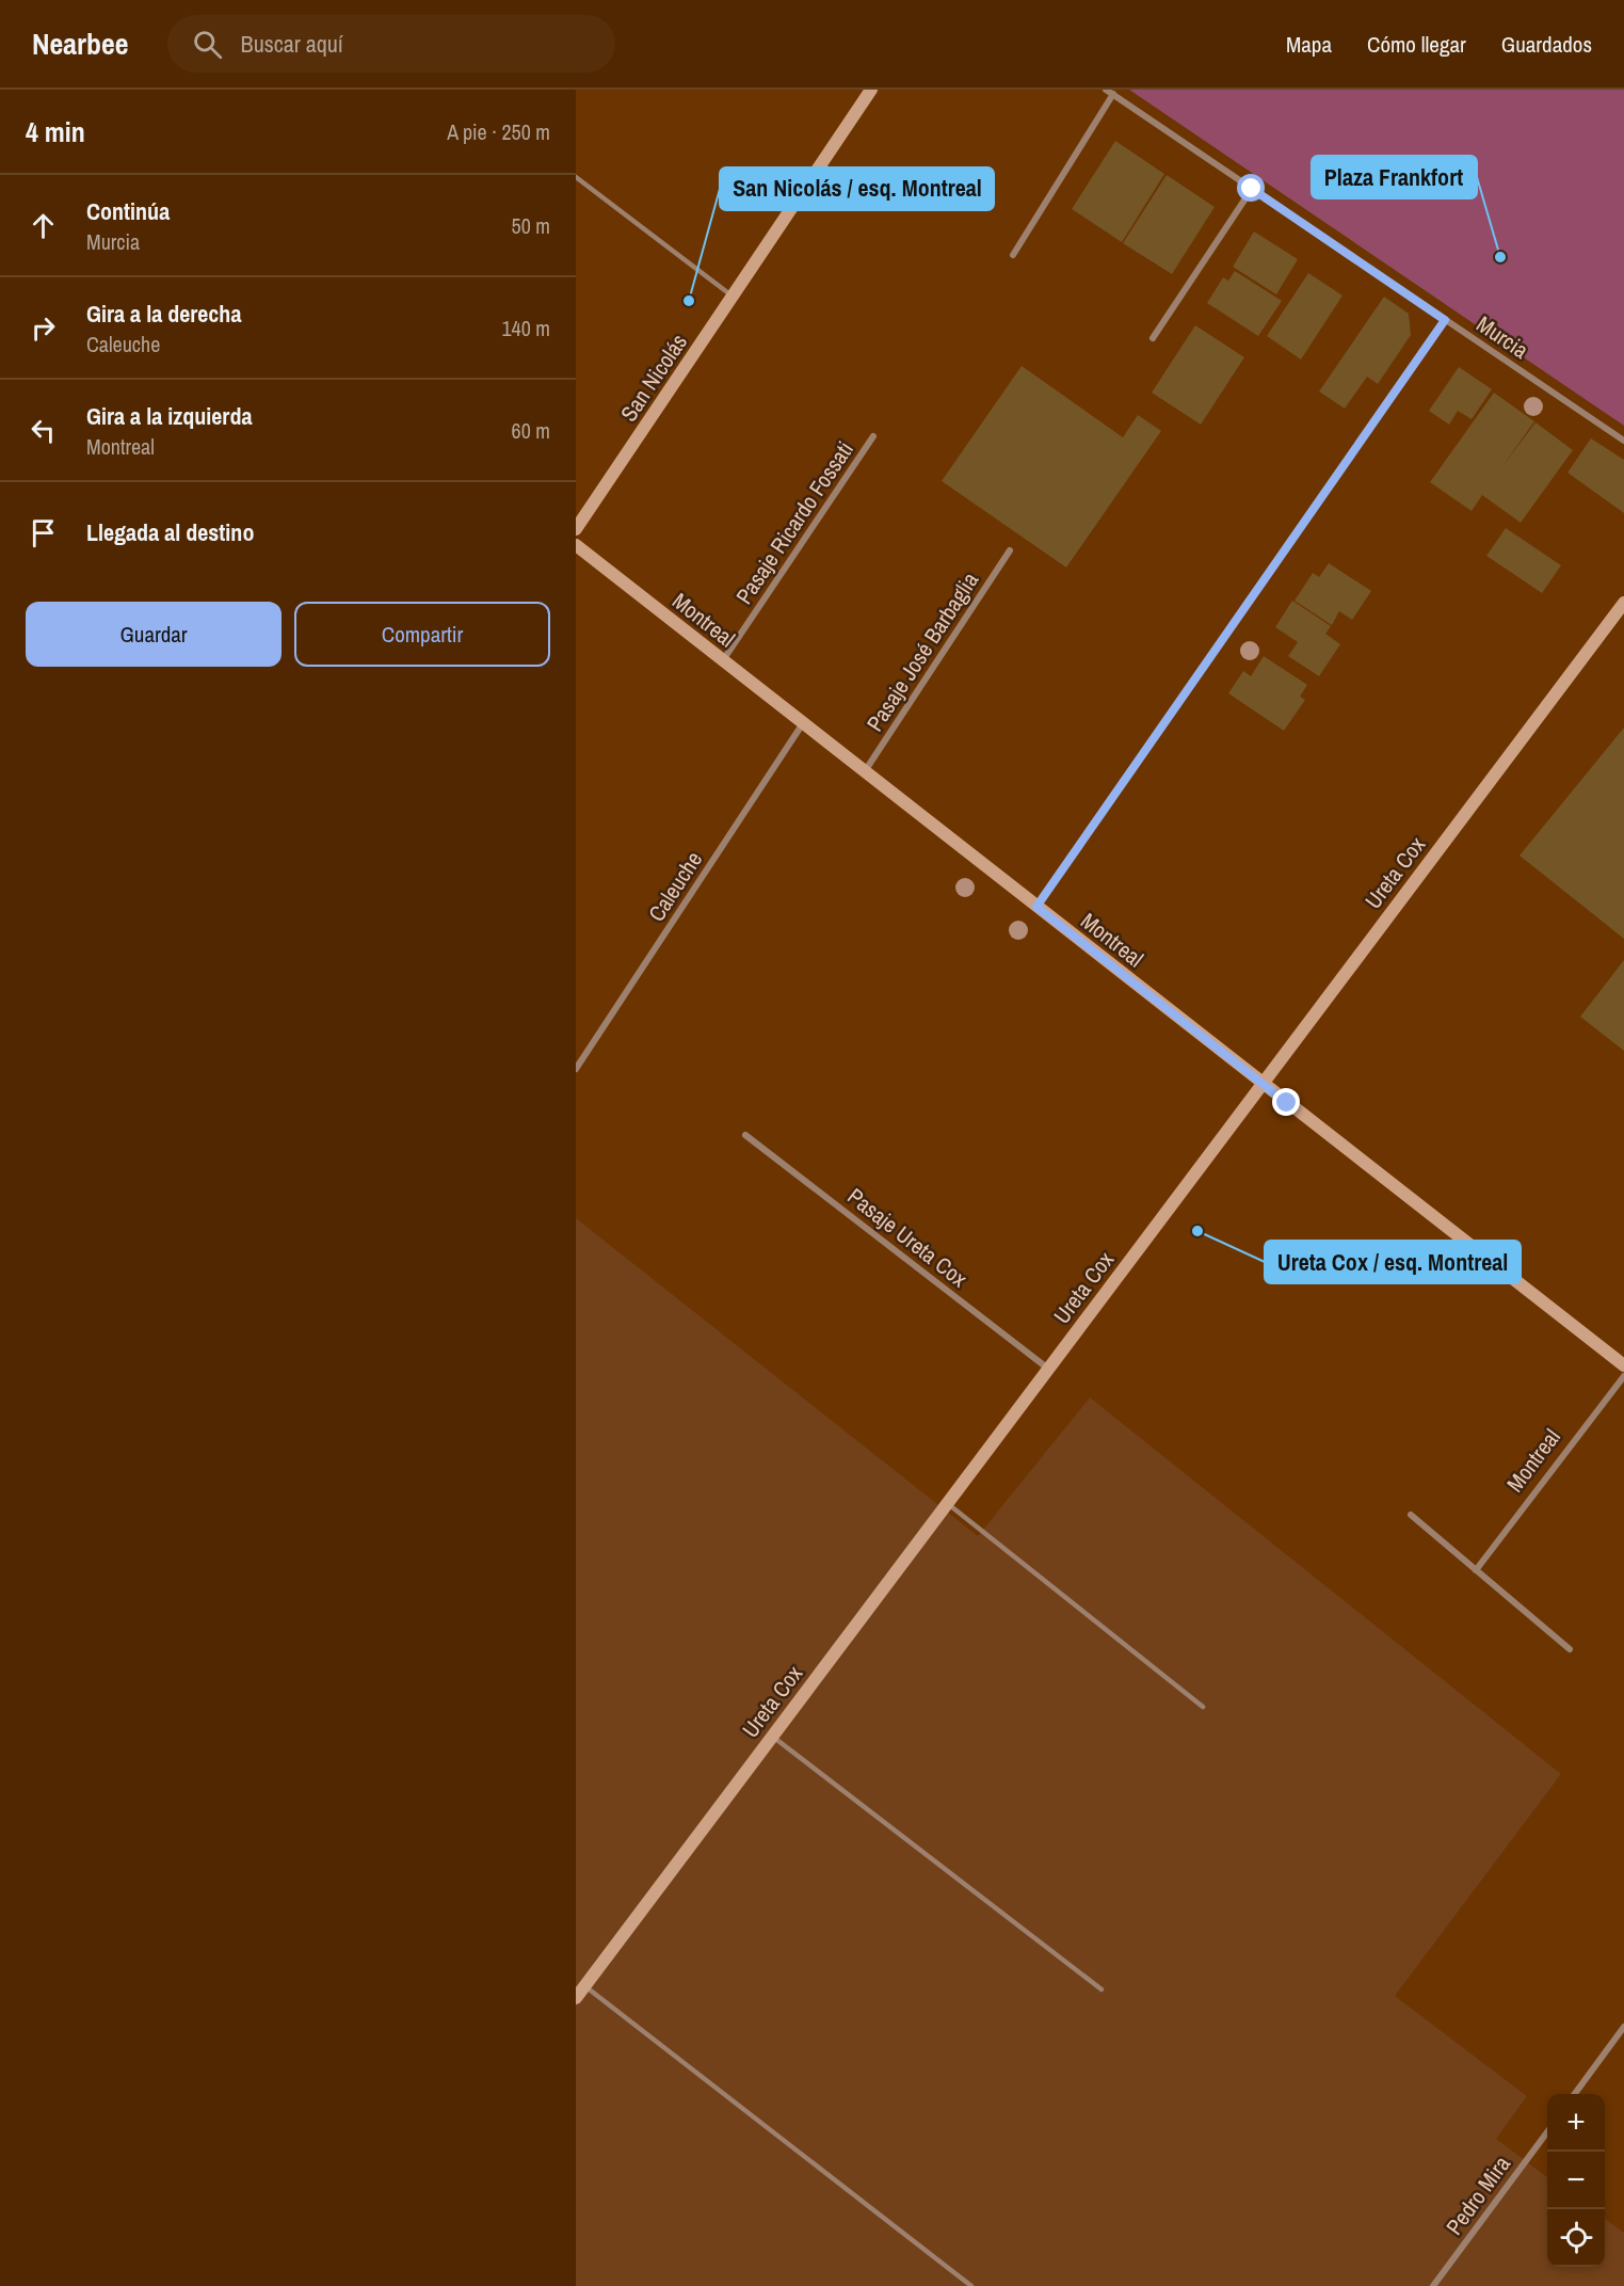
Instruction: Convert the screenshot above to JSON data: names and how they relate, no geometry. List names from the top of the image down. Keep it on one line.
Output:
{"streets":{"street":["Murcia","San Nicolás","Pasaje Ricardo Fossati","Montreal","Pasaje José Barbaglia","Ureta Cox","Caleuche","Pasaje Ureta Cox","Pedro Mira"]},"crossings":[["Pasaje Ricardo Fossati","Montreal"],["Montreal","Pasaje José Barbaglia"],["Montreal","Ureta Cox"],["Montreal","Caleuche"],["Ureta Cox","Pasaje Ureta Cox"]],"places":["Plaza Frankfort","San Nicolás / esq. Montreal","Ureta Cox / esq. Montreal"],"page":{"header":"Nearbee","search":"Buscar aquí","nav":["Mapa","Cómo llegar","Guardados"],"heading":["4 min","A pie · 250 m"],"list":[["Continúa","Murcia","50 m"],["Gira a la derecha","Caleuche","140 m"],["Gira a la izquierda","Montreal","60 m"],"Llegada al destino"],"buttons":["Guardar","Compartir"],"map_buttons":["+","−"]}}
